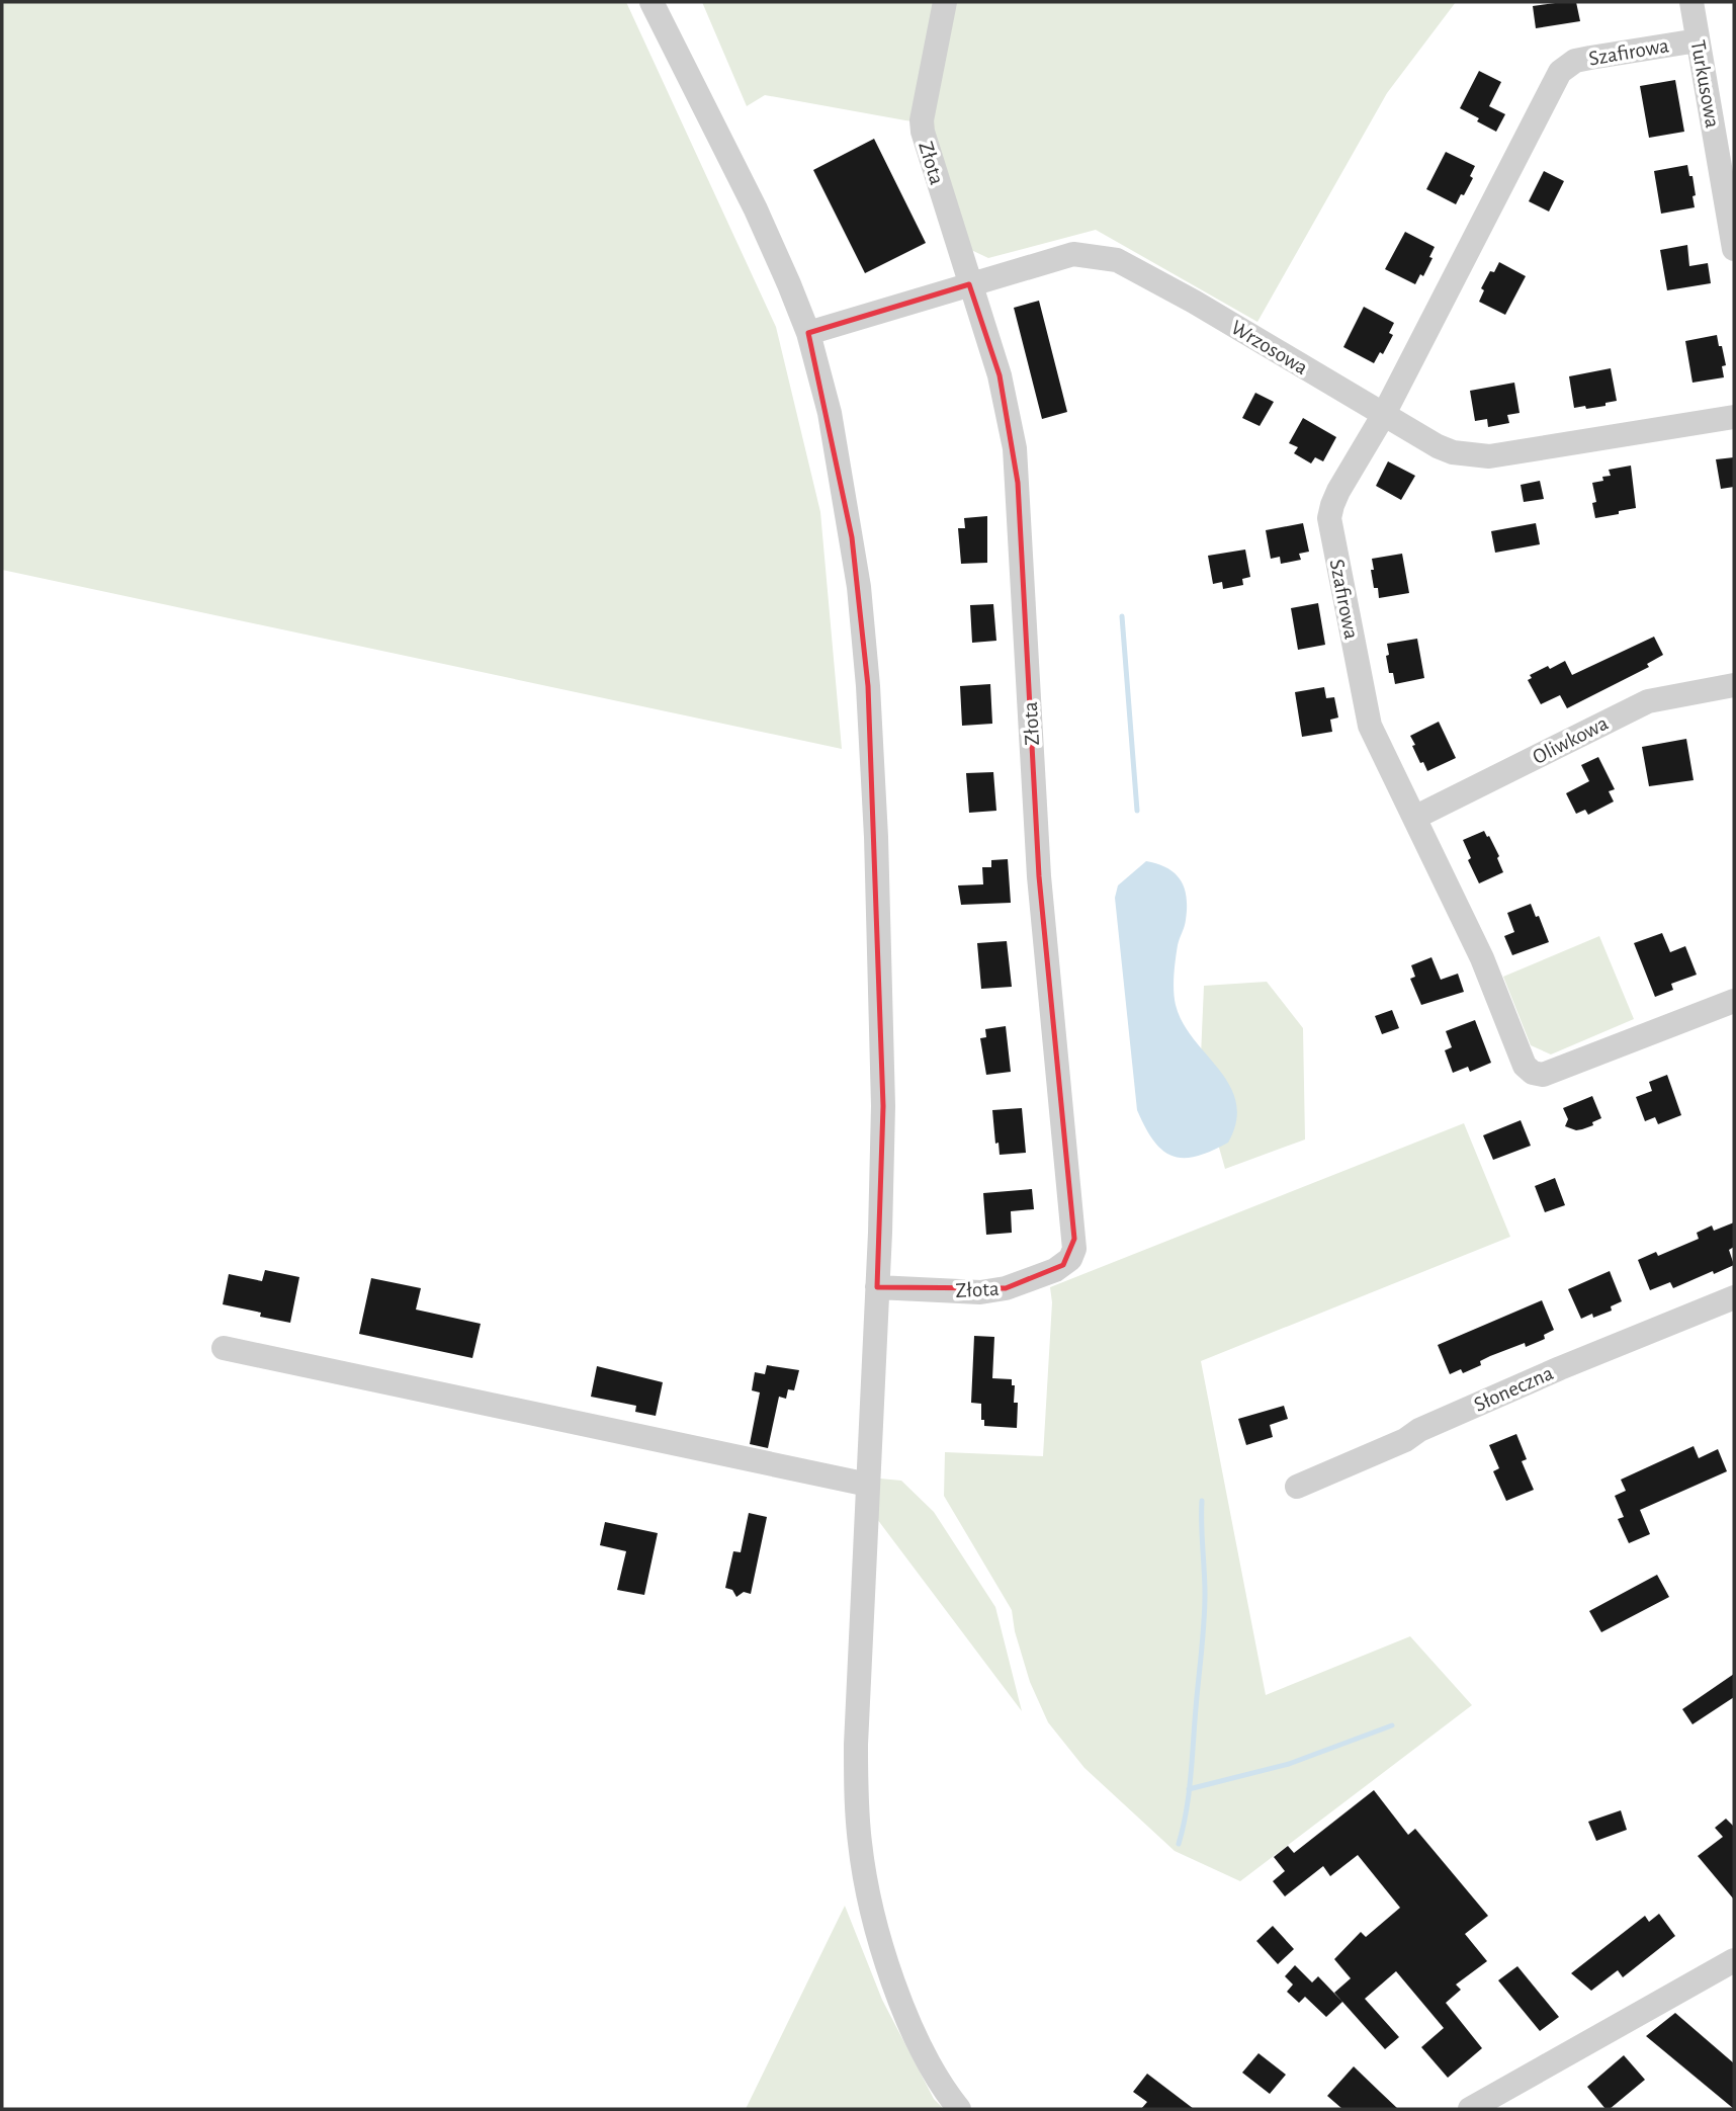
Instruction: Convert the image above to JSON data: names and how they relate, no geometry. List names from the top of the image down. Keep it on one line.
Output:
{"streets":{"street":["Szafirowa","Turkusowa","Złota","Wrzosowa","Oliwkowa","Słoneczna"]},"crossings":[["Szafirowa","Turkusowa"],["Szafirowa","Wrzosowa"],["Szafirowa","Oliwkowa"],["Złota","Wrzosowa"]]}
